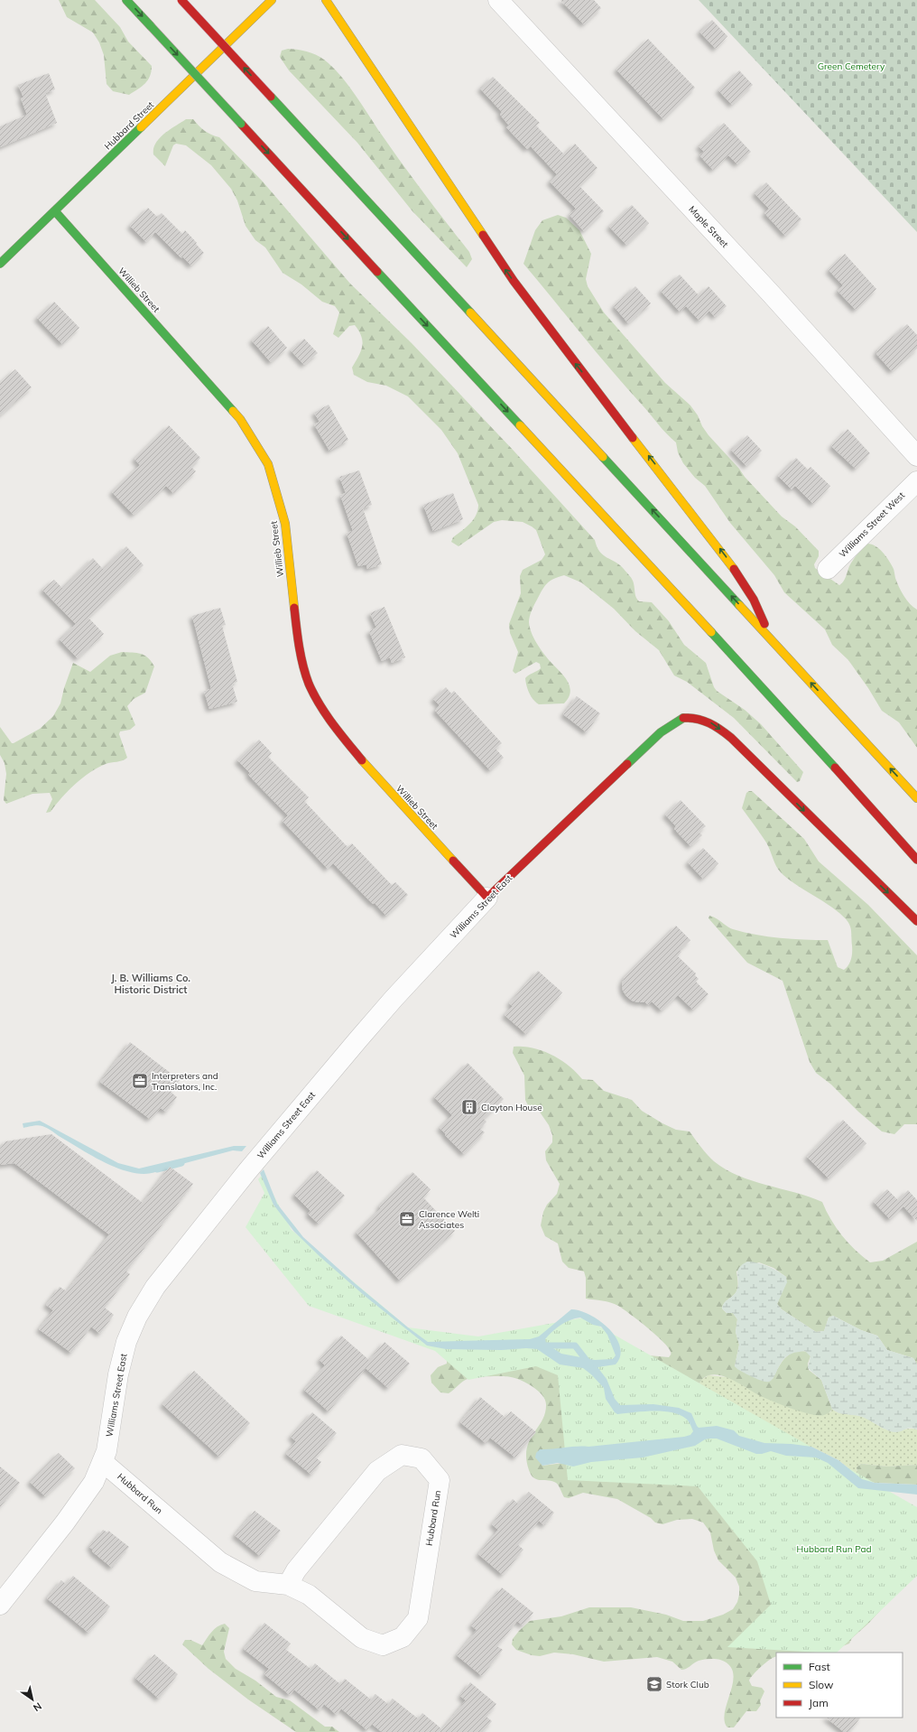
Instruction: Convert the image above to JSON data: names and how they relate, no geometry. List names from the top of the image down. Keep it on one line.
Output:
{"streets":{"main road":["Hubbard Street","Willieb Street","Williams Street East"],"street":["Maple Street","Williams Street West","Hubbard Run"]},"crossings":[["Hubbard Street","Willieb Street"],["Willieb Street","Williams Street East"],["Williams Street East","Hubbard Run"]],"districts":["J. B. Williams Co. Historic District"],"parks":["Green Cemetery","Hubbard Run Pad"],"places":{"office":["Interpreters and Translators, Inc.","Clarence Welti Associates"],"building":["Clayton House"],"school or university":["Stork Club"]},"legend":["Fast","Slow","Jam"],"north":"bottom right"}
